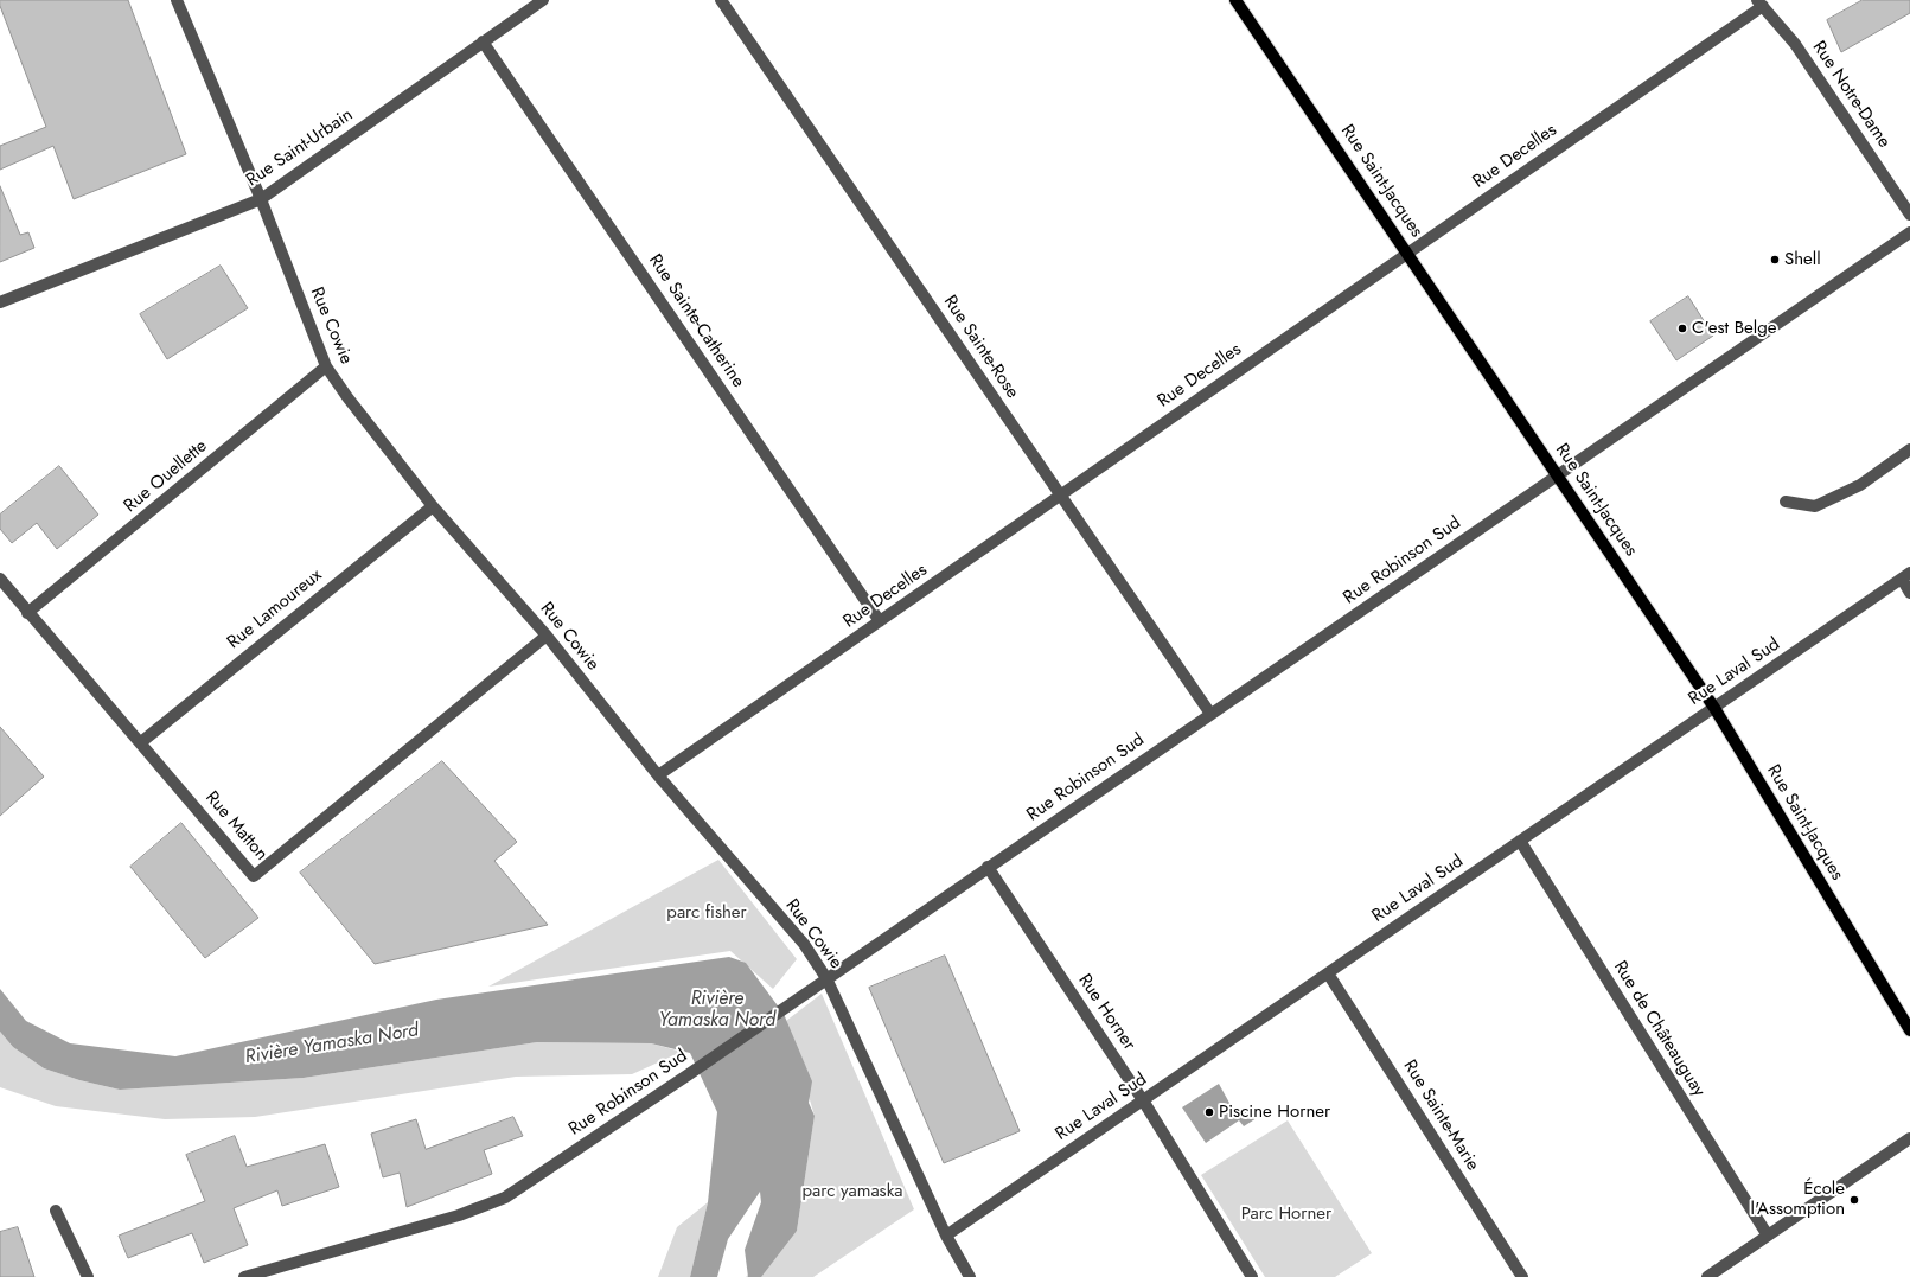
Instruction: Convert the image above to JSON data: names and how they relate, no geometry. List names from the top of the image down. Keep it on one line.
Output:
{"streets":{"main road":["Rue Saint-Jacques"],"street":["Rue Notre-Dame","Rue Saint-Urbain","Rue Decelles","Rue Sainte-Catherine","Rue Cowie","Rue Sainte-Rose","Rue Ouellette","Rue Robinson Sud","Rue Lamoureux","Rue Laval Sud","Rue Matton","Rue Horner","Rue de Châteauguay","Rue Sainte-Marie"]},"crossings":[["Rue Notre-Dame","Rue Decelles"],["Rue Saint-Urbain","Rue Sainte-Catherine"],["Rue Saint-Urbain","Rue Cowie"],["Rue Decelles","Rue Saint-Jacques"],["Rue Decelles","Rue Sainte-Catherine"],["Rue Decelles","Rue Cowie"],["Rue Decelles","Rue Sainte-Rose"],["Rue Saint-Jacques","Rue Robinson Sud"],["Rue Saint-Jacques","Rue Laval Sud"],["Rue Cowie","Rue Ouellette"],["Rue Cowie","Rue Robinson Sud"],["Rue Cowie","Rue Lamoureux"],["Rue Cowie","Rue Laval Sud"],["Rue Cowie","Rue Matton"],["Rue Sainte-Rose","Rue Robinson Sud"],["Rue Ouellette","Rue Matton"],["Rue Robinson Sud","Rue Horner"],["Rue Lamoureux","Rue Matton"],["Rue Laval Sud","Rue Horner"],["Rue Laval Sud","Rue de Châteauguay"],["Rue Laval Sud","Rue Sainte-Marie"]],"water":["Rivière Yamaska Nord"],"parks":["parc fisher","parc yamaska","Parc Horner"],"places":["Shell","C'est Belge","Piscine Horner","École l'Assomption"]}
